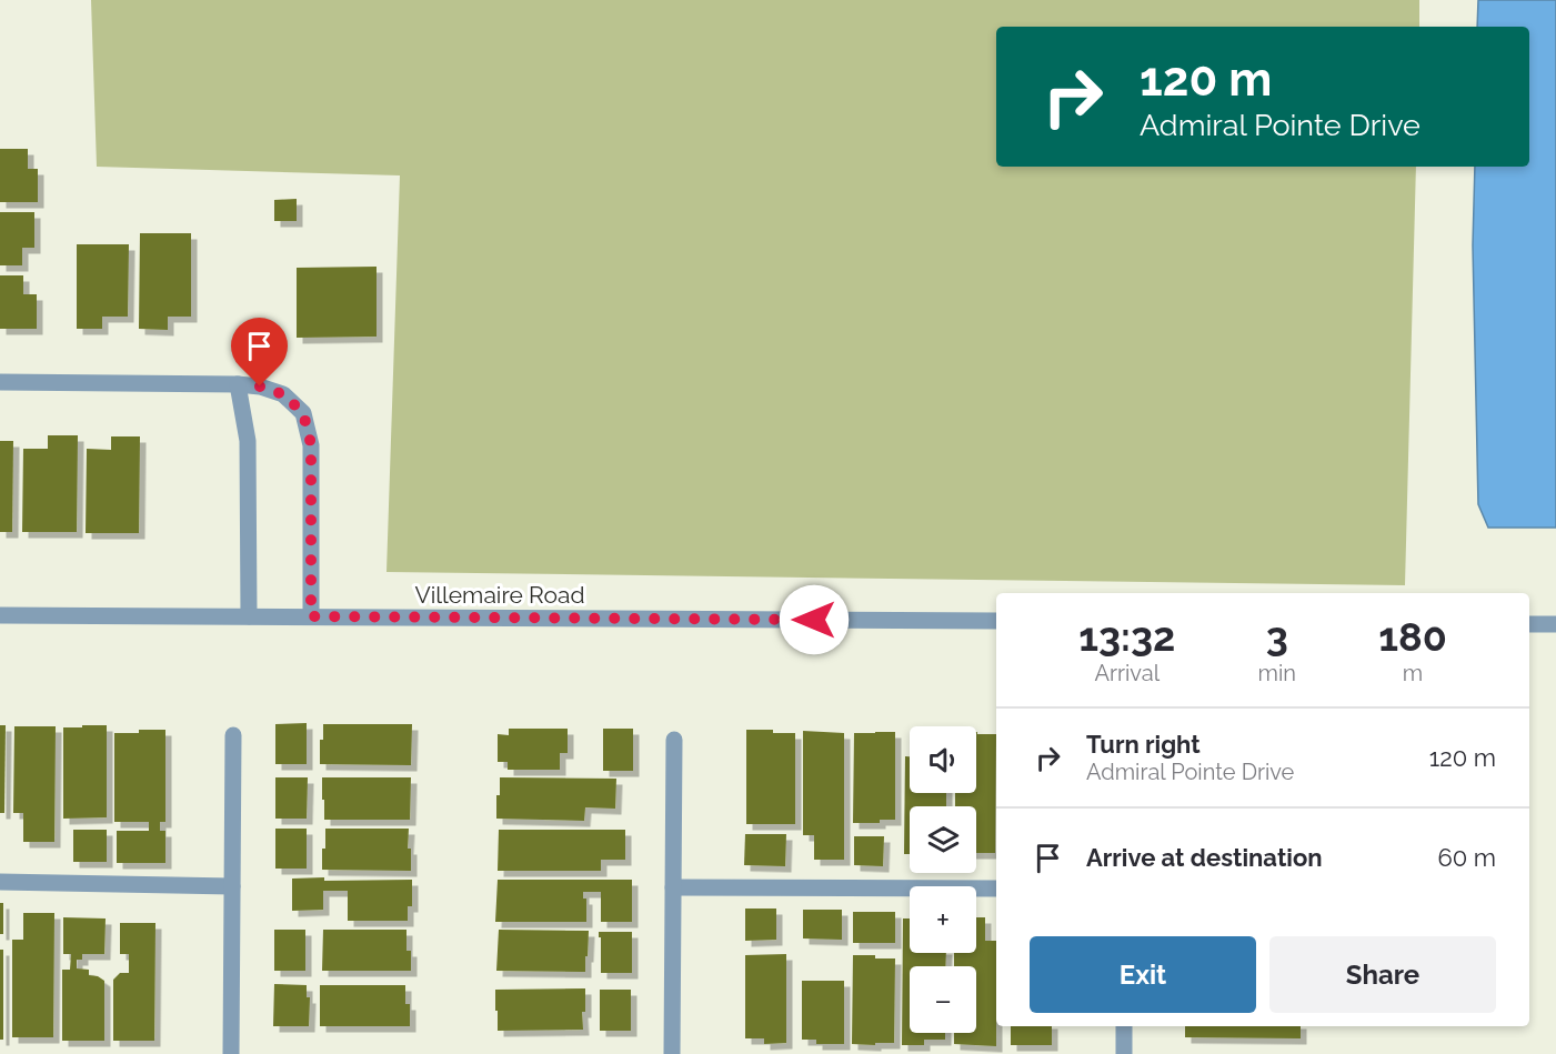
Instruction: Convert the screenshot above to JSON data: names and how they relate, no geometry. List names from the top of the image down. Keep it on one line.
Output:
{"streets":{"street":["Villemaire Road"]},"page":{"turn":["120 m","Admiral Pointe Drive"],"eta":["13:32","Arrival","3","min","180","m"],"list":[{"name":"Turn right","note":"Admiral Pointe Drive","value":"120 m"},{"name":"Arrive at destination","value":"60 m"}],"map_buttons":["+","−"],"buttons":["Exit","Share"]}}
